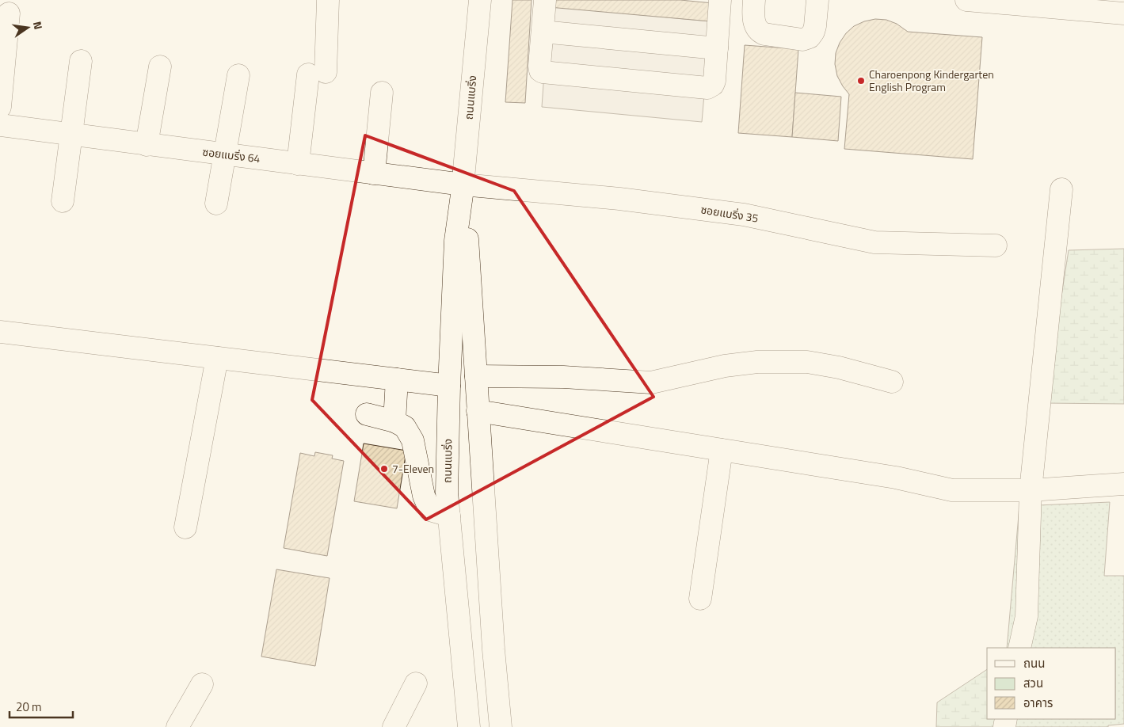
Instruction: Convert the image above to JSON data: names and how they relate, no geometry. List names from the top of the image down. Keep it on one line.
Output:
{"streets":{"street":["ถนนแบริ่ง","ซอยแบริ่ง 64","ซอยแบริ่ง 35"]},"crossings":[["ถนนแบริ่ง","ซอยแบริ่ง 64"],["ถนนแบริ่ง","ซอยแบริ่ง 35"],["ซอยแบริ่ง 64","ซอยแบริ่ง 35"]],"places":["Charoenpong Kindergarten English Program","7-Eleven"],"legend":["ถนน","สวน","อาคาร"],"scale_bar":"20 m","north":"right"}
